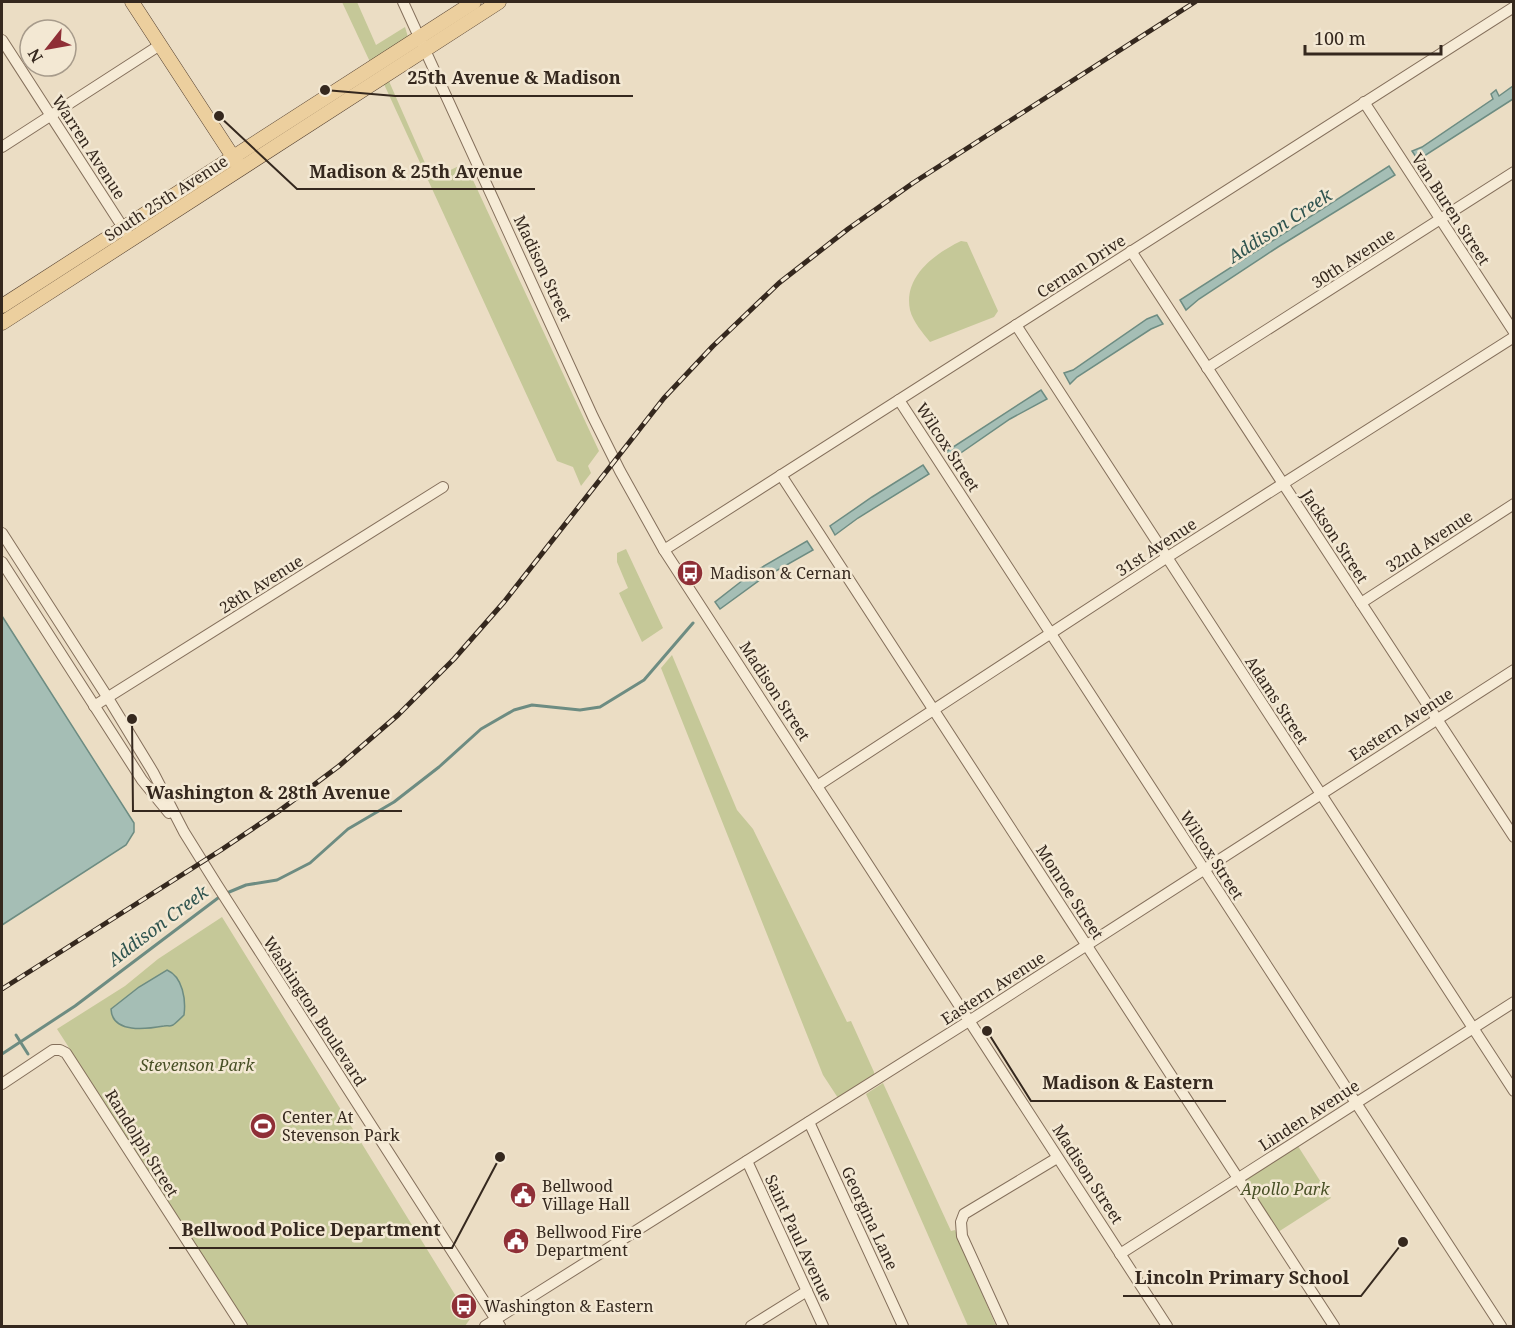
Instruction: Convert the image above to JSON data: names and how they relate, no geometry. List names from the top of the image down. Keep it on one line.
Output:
{"streets":{"main road":["South 25th Avenue"],"street":["Warren Avenue","Van Buren Street","30th Avenue","Cernan Drive","Madison Street","Wilcox Street","Jackson Street","32nd Avenue","31st Avenue","28th Avenue","Adams Street","Eastern Avenue","Monroe Street","Washington Boulevard","Linden Avenue","Randolph Street","Georgina Lane","Saint Paul Avenue"]},"crossings":[["Warren Avenue","South 25th Avenue"],["South 25th Avenue","Madison Street"],["Van Buren Street","30th Avenue"],["Van Buren Street","Cernan Drive"],["Van Buren Street","31st Avenue"],["30th Avenue","Jackson Street"],["Cernan Drive","Madison Street"],["Cernan Drive","Wilcox Street"],["Cernan Drive","Jackson Street"],["Cernan Drive","Adams Street"],["Cernan Drive","Monroe Street"],["Madison Street","31st Avenue"],["Madison Street","Eastern Avenue"],["Madison Street","Linden Avenue"],["Wilcox Street","31st Avenue"],["Wilcox Street","Eastern Avenue"],["Wilcox Street","Linden Avenue"],["Jackson Street","32nd Avenue"],["Jackson Street","31st Avenue"],["Jackson Street","Eastern Avenue"],["31st Avenue","Adams Street"],["31st Avenue","Monroe Street"],["28th Avenue","Washington Boulevard"],["Adams Street","Eastern Avenue"],["Adams Street","Linden Avenue"],["Eastern Avenue","Monroe Street"],["Eastern Avenue","Washington Boulevard"],["Eastern Avenue","Georgina Lane"],["Eastern Avenue","Saint Paul Avenue"],["Monroe Street","Linden Avenue"]],"water":["Addison Creek"],"parks":["Stevenson Park","Apollo Park"],"places":{"other":["25th Avenue & Madison","Madison & 25th Avenue","Washington & 28th Avenue","Madison & Eastern","Bellwood Police Department","Lincoln Primary School"],"bus stop":["Madison & Cernan","Washington & Eastern"],"sports":["Center At Stevenson Park"],"public building":["Bellwood Village Hall","Bellwood Fire Department"]},"scale_bar":"100 m","north":"bottom left"}
